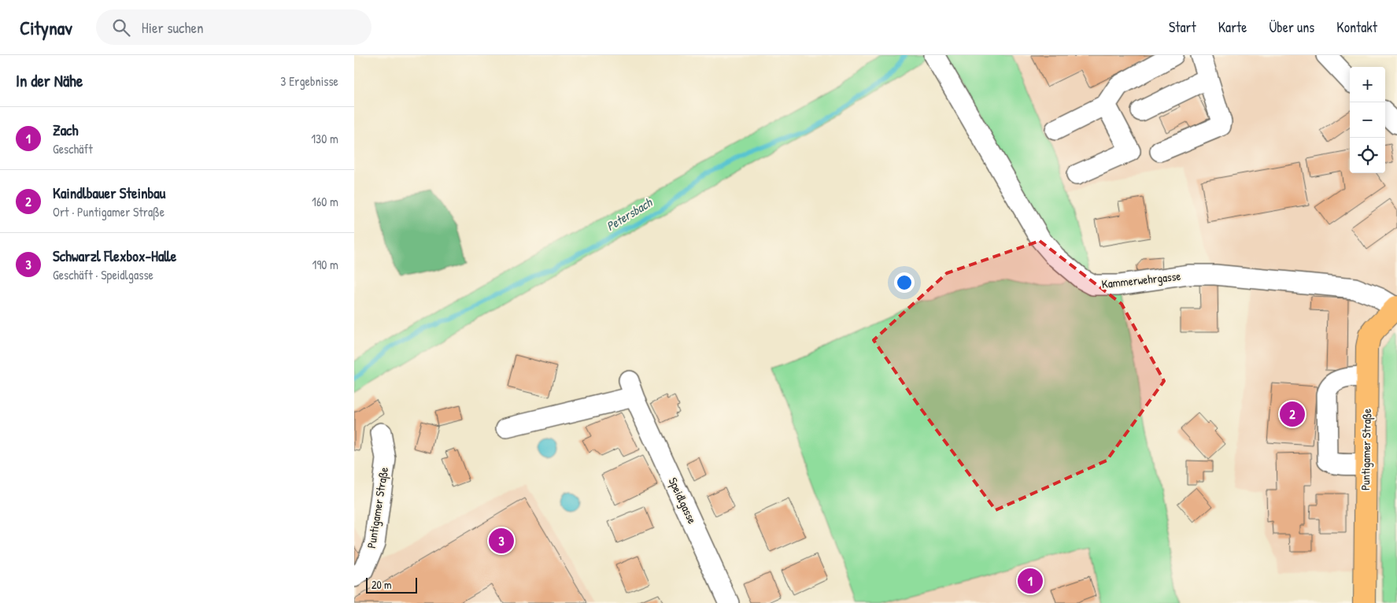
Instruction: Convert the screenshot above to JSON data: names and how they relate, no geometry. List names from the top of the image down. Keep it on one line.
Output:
{"streets":{"main road":["Puntigamer Straße"],"street":["Kammerwehrgasse","Speidlgasse"]},"crossings":[["Kammerwehrgasse","Puntigamer Straße"]],"water":["Petersbach"],"scale_bar":"20 m","page":{"header":"Citynav","search":"Hier suchen","nav":["Start","Karte","Über uns","Kontakt"],"heading":["In der Nähe","3 Ergebnisse"],"map_buttons":["+","−"],"list":[{"mark":"1","name":"Zach","note":"Geschäft","value":"130 m"},{"mark":"2","name":"Kaindlbauer Steinbau","note":"Ort · Puntigamer Straße","value":"160 m"},{"mark":"3","name":"Schwarzl Flexbox-Halle","note":"Geschäft · Speidlgasse","value":"190 m"}],"pins":["2","3","1"],"scale":"20 m"}}
